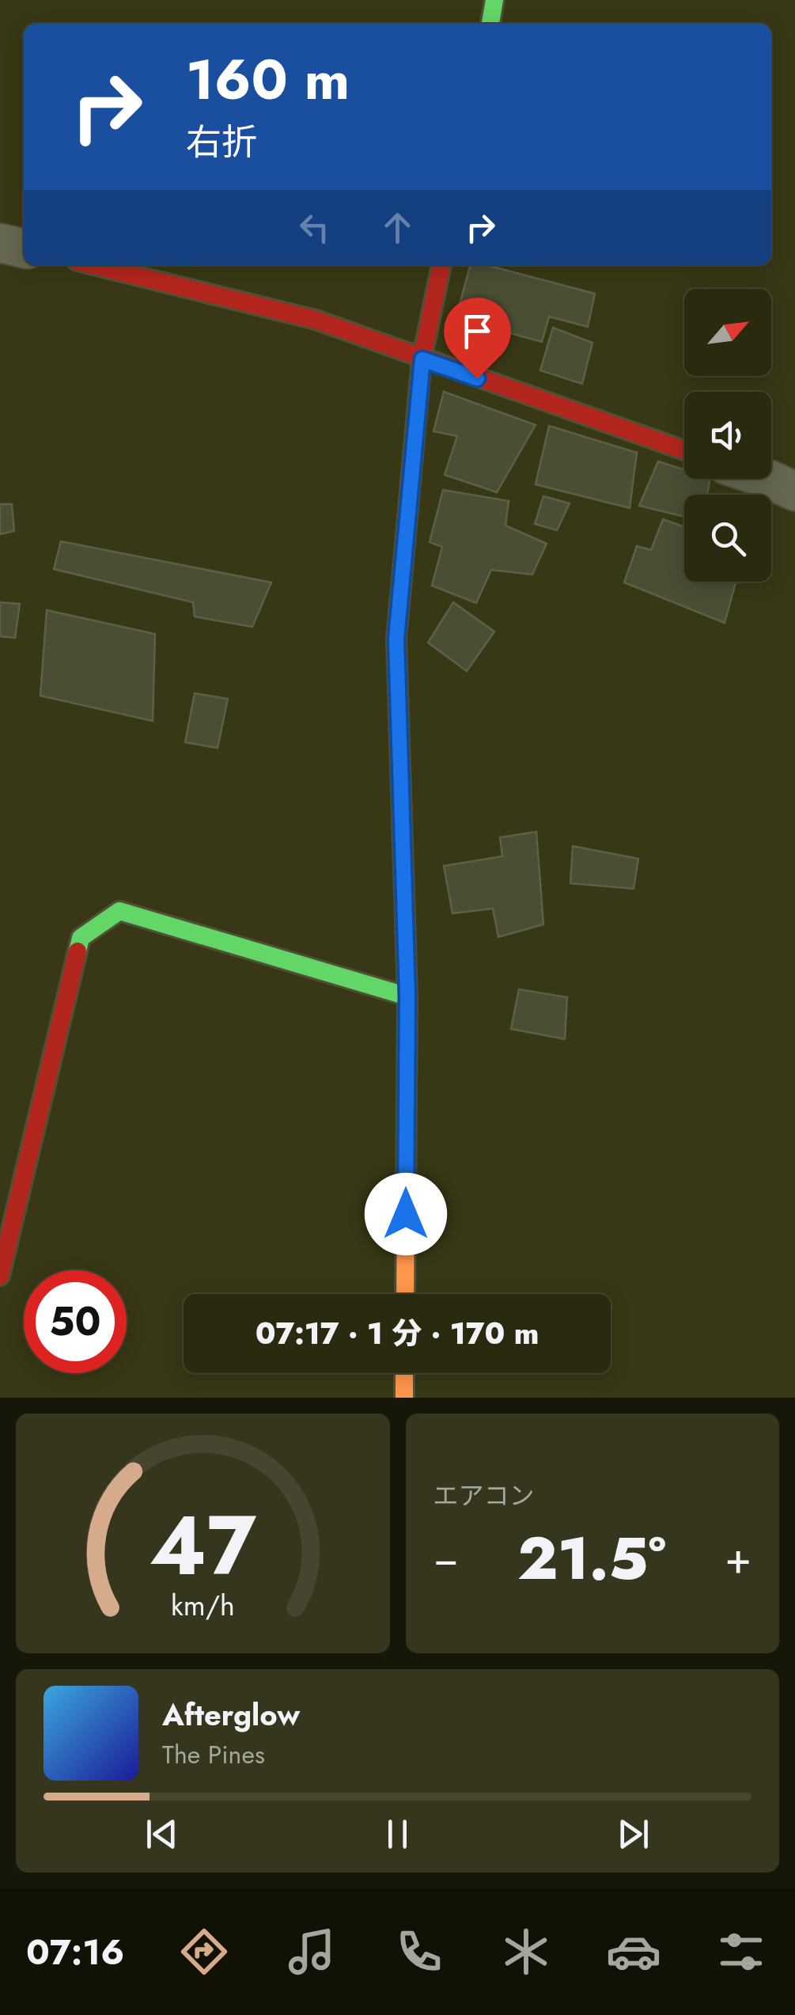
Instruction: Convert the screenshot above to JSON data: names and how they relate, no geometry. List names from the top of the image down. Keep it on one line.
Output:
{"north":"top right","page":{"turn":["160 m","右折"],"limit":"50","trip":"07:17 · 1 分 · 170 m","tile":"エアコン","heat":["−","21.5°","+"],"song":["Afterglow","The Pines"],"tabs":"07:16","gauge":["47","km/h"]}}
